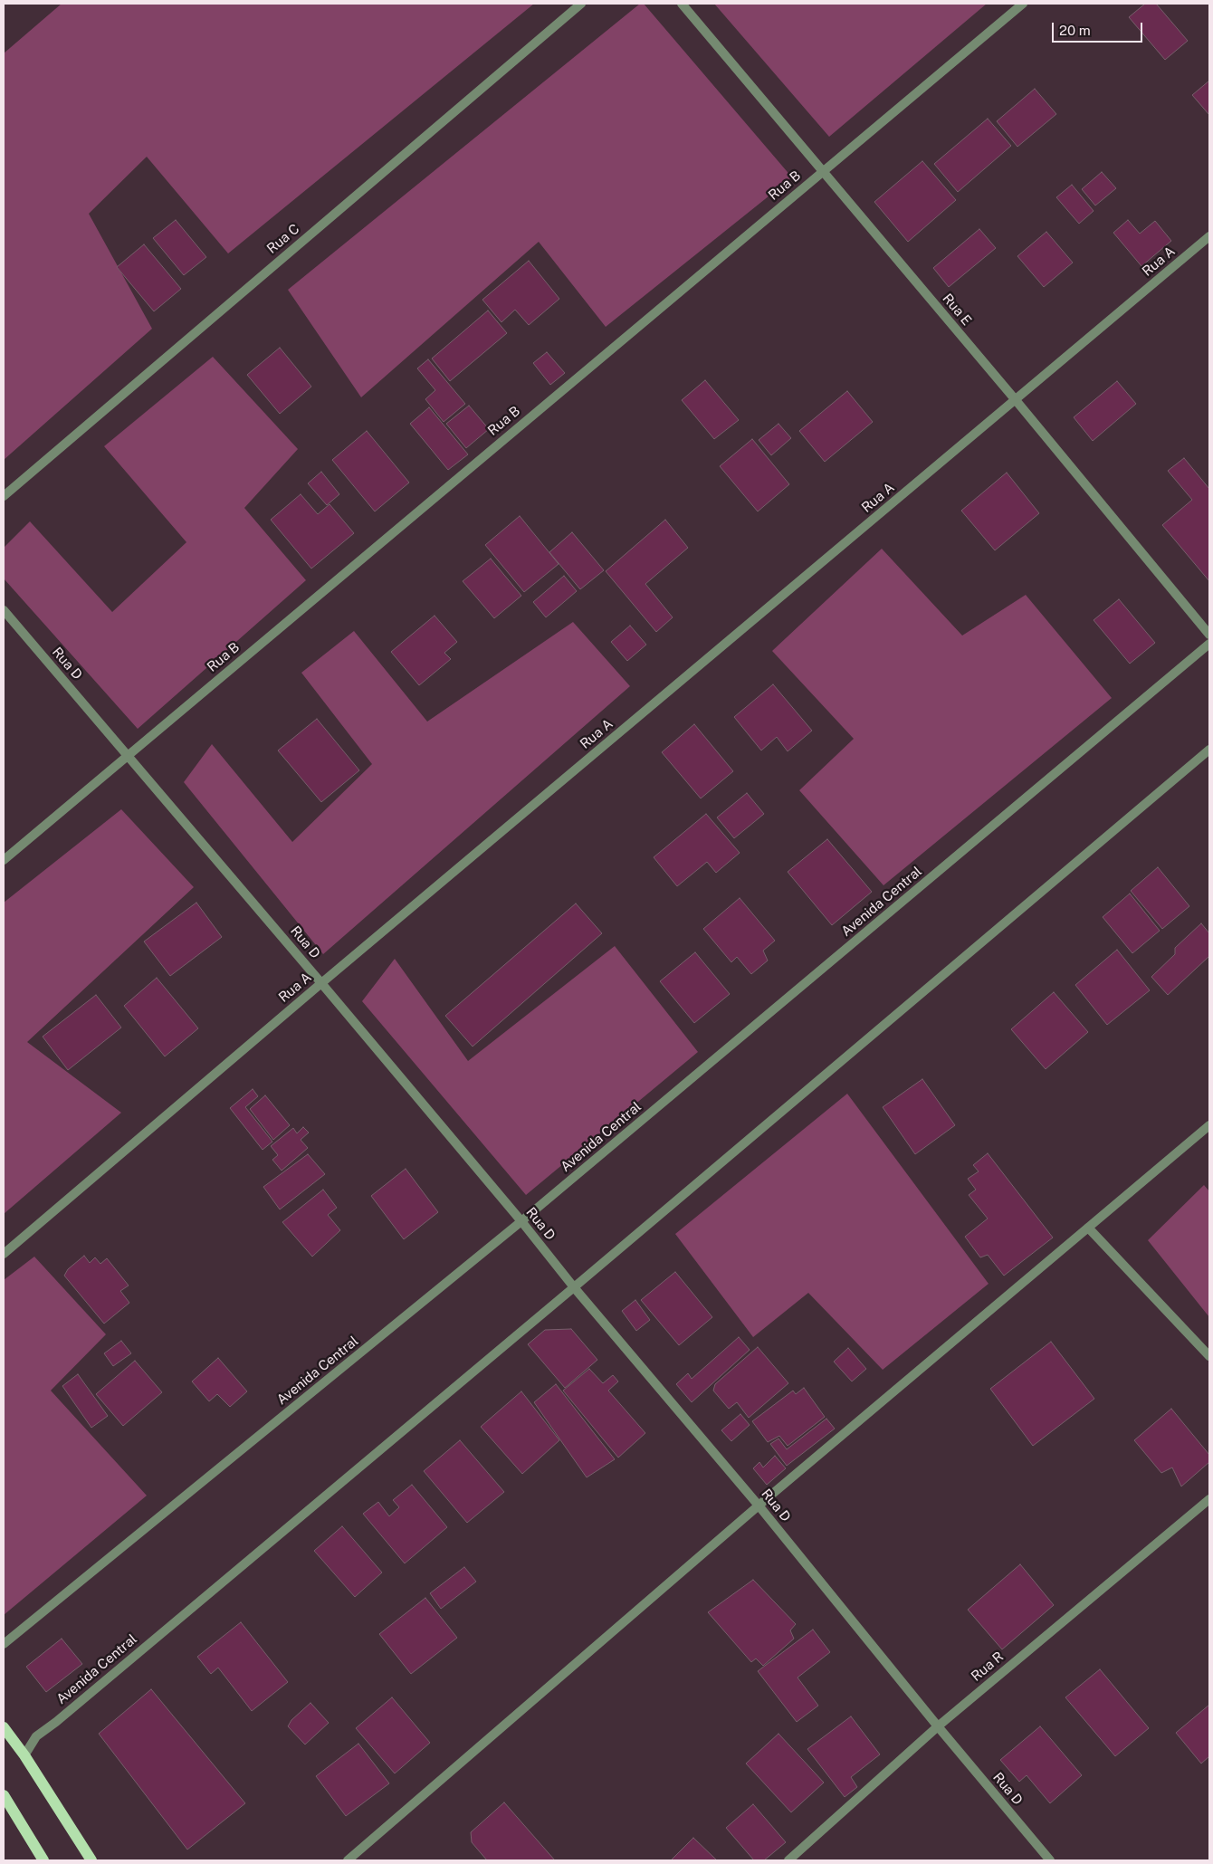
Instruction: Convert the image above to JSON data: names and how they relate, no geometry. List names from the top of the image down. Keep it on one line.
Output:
{"streets":{"street":["Rua B","Rua C","Rua A","Rua E","Rua D","Avenida Central","Rua R"]},"crossings":[["Rua B","Rua E"],["Rua B","Rua D"],["Rua A","Rua E"],["Rua A","Rua D"],["Rua D","Avenida Central"],["Rua D","Rua R"]],"scale_bar":"20 m"}
